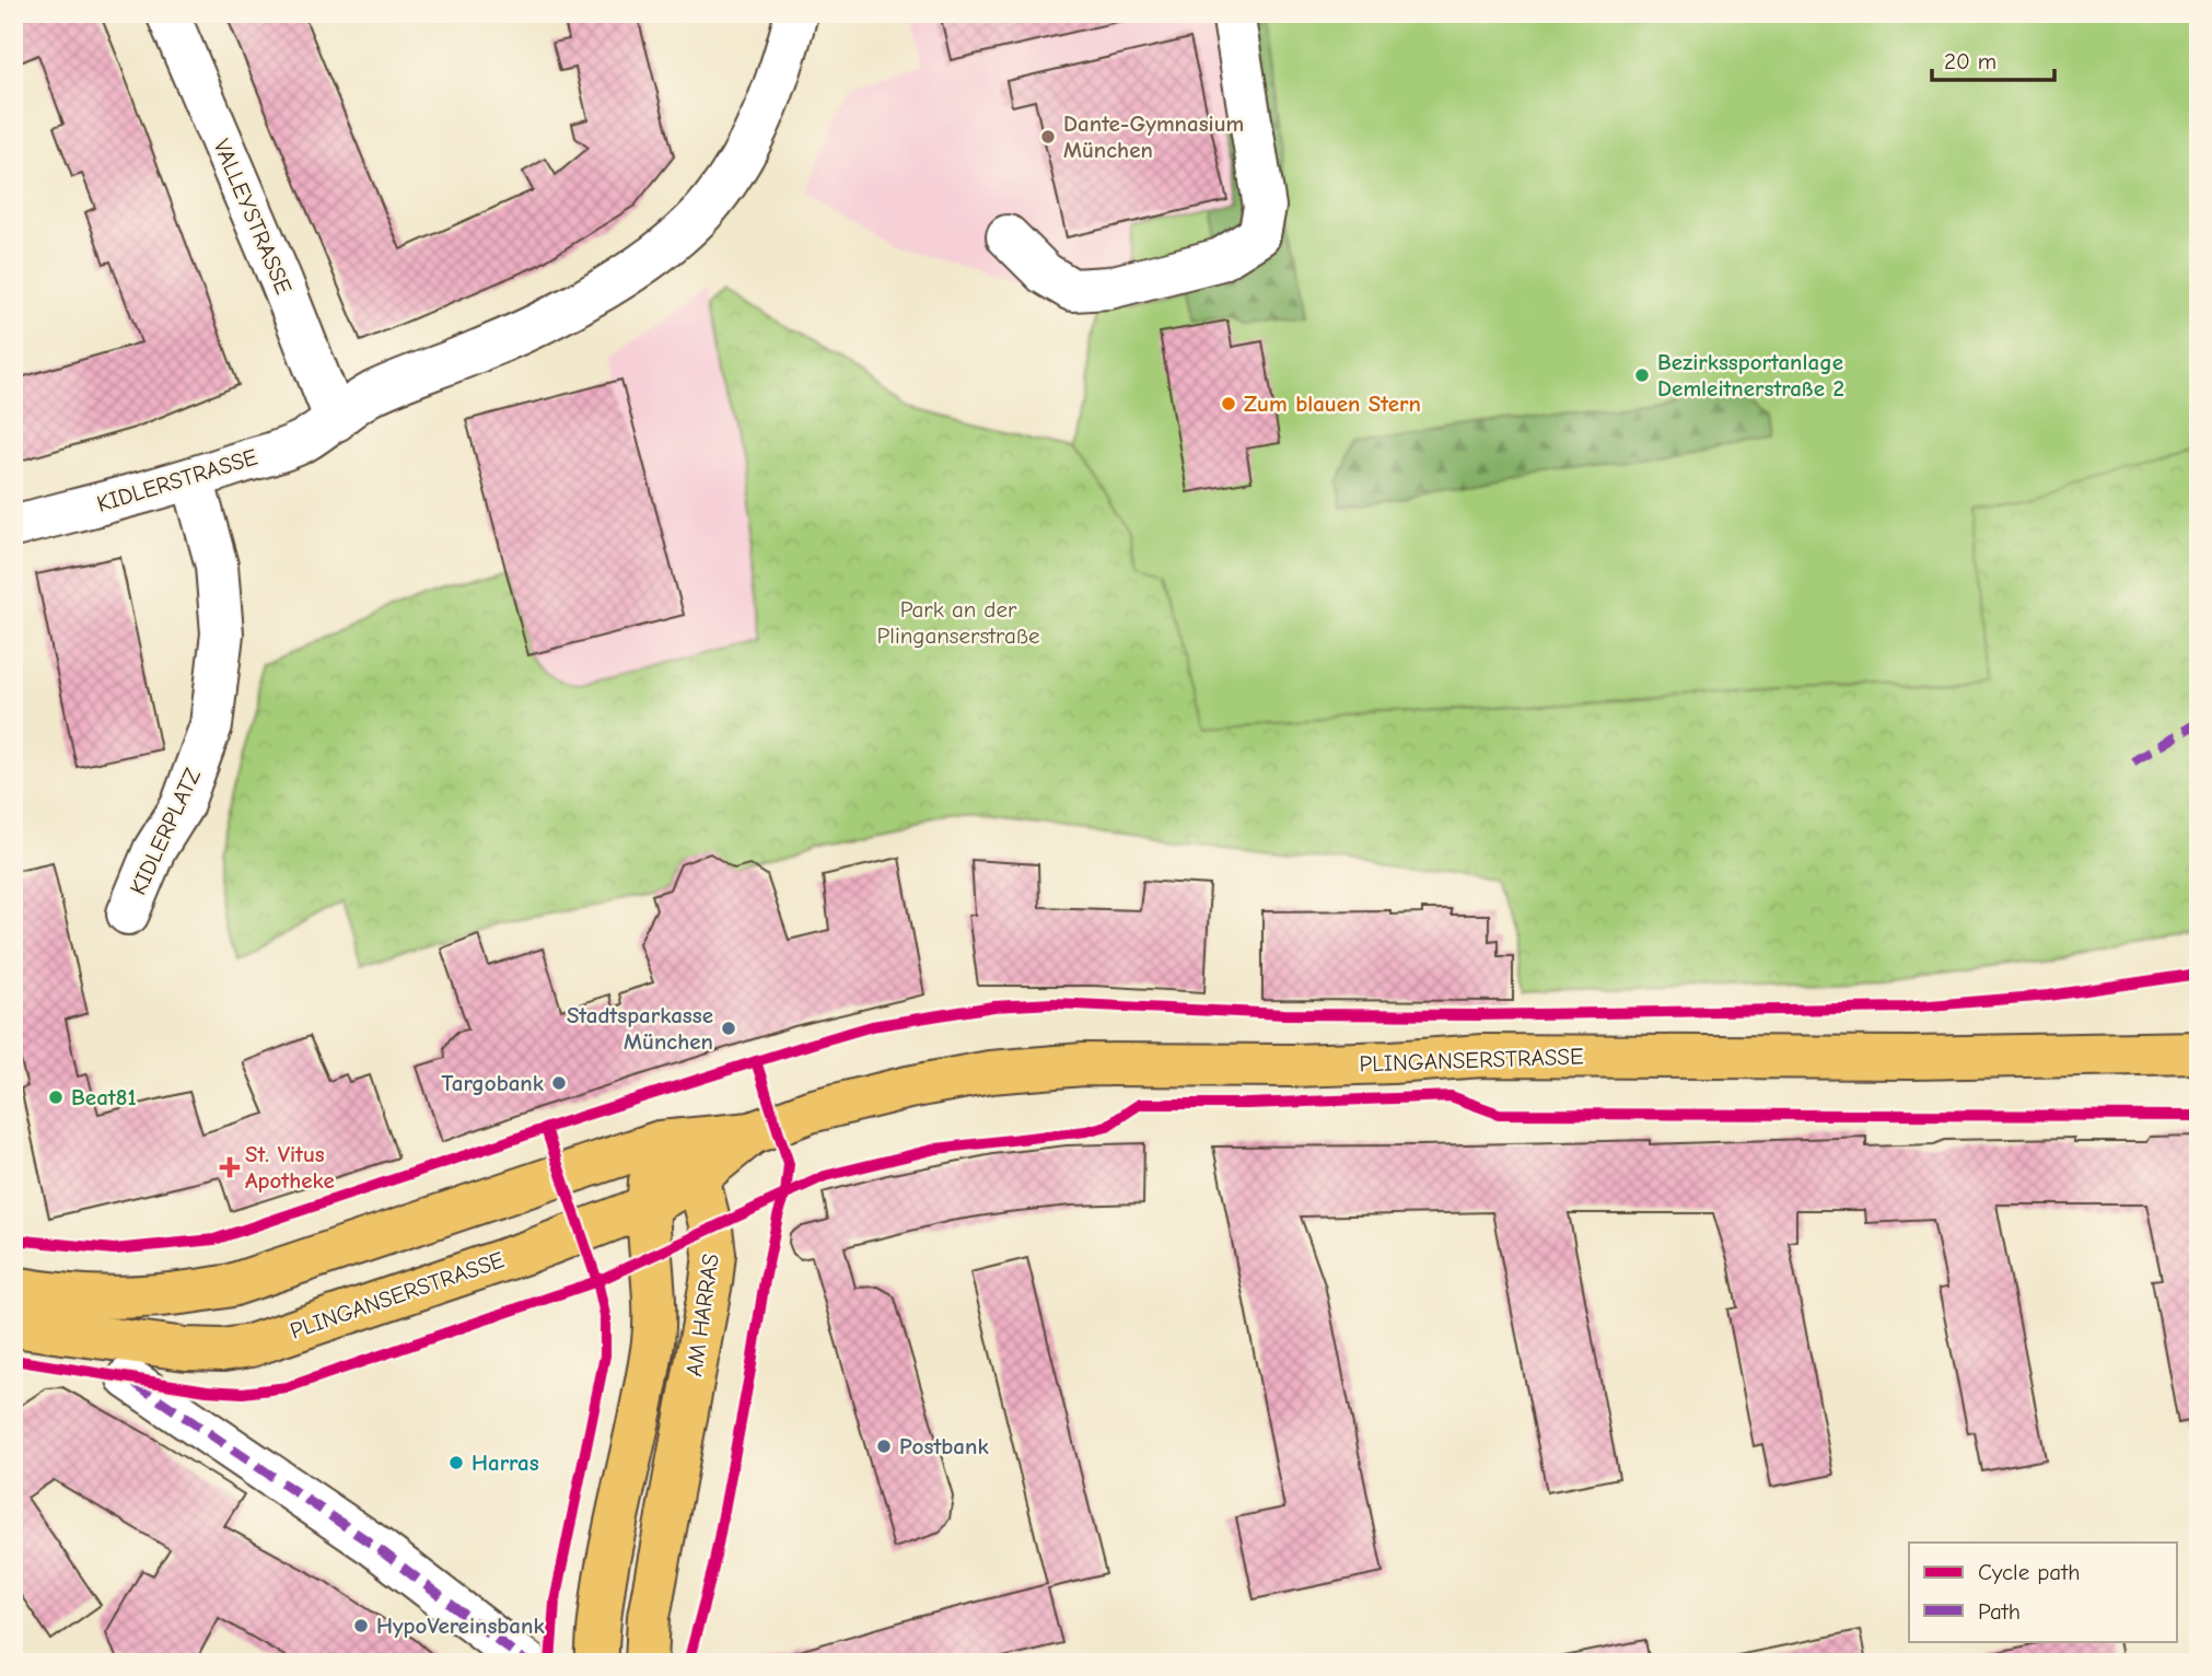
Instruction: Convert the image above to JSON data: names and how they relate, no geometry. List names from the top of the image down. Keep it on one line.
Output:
{"streets":{"main road":["PLINGANSERSTRASSE","AM HARRAS"],"street":["VALLEYSTRASSE","KIDLERSTRASSE","KIDLERPLATZ"]},"crossings":[["VALLEYSTRASSE","KIDLERSTRASSE"],["KIDLERSTRASSE","KIDLERPLATZ"],["PLINGANSERSTRASSE","AM HARRAS"]],"parks":["Park an der Plinganserstraße"],"places":{"other":["Dante-Gymnasium München","Bezirkssportanlage Demleitnerstraße 2","Zum blauen Stern","Stadtsparkasse München","Targobank","Beat81","Postbank","Harras","HypoVereinsbank"],"health":["St. Vitus Apotheke"]},"legend":["Cycle path","Path"],"scale_bar":"20 m"}
